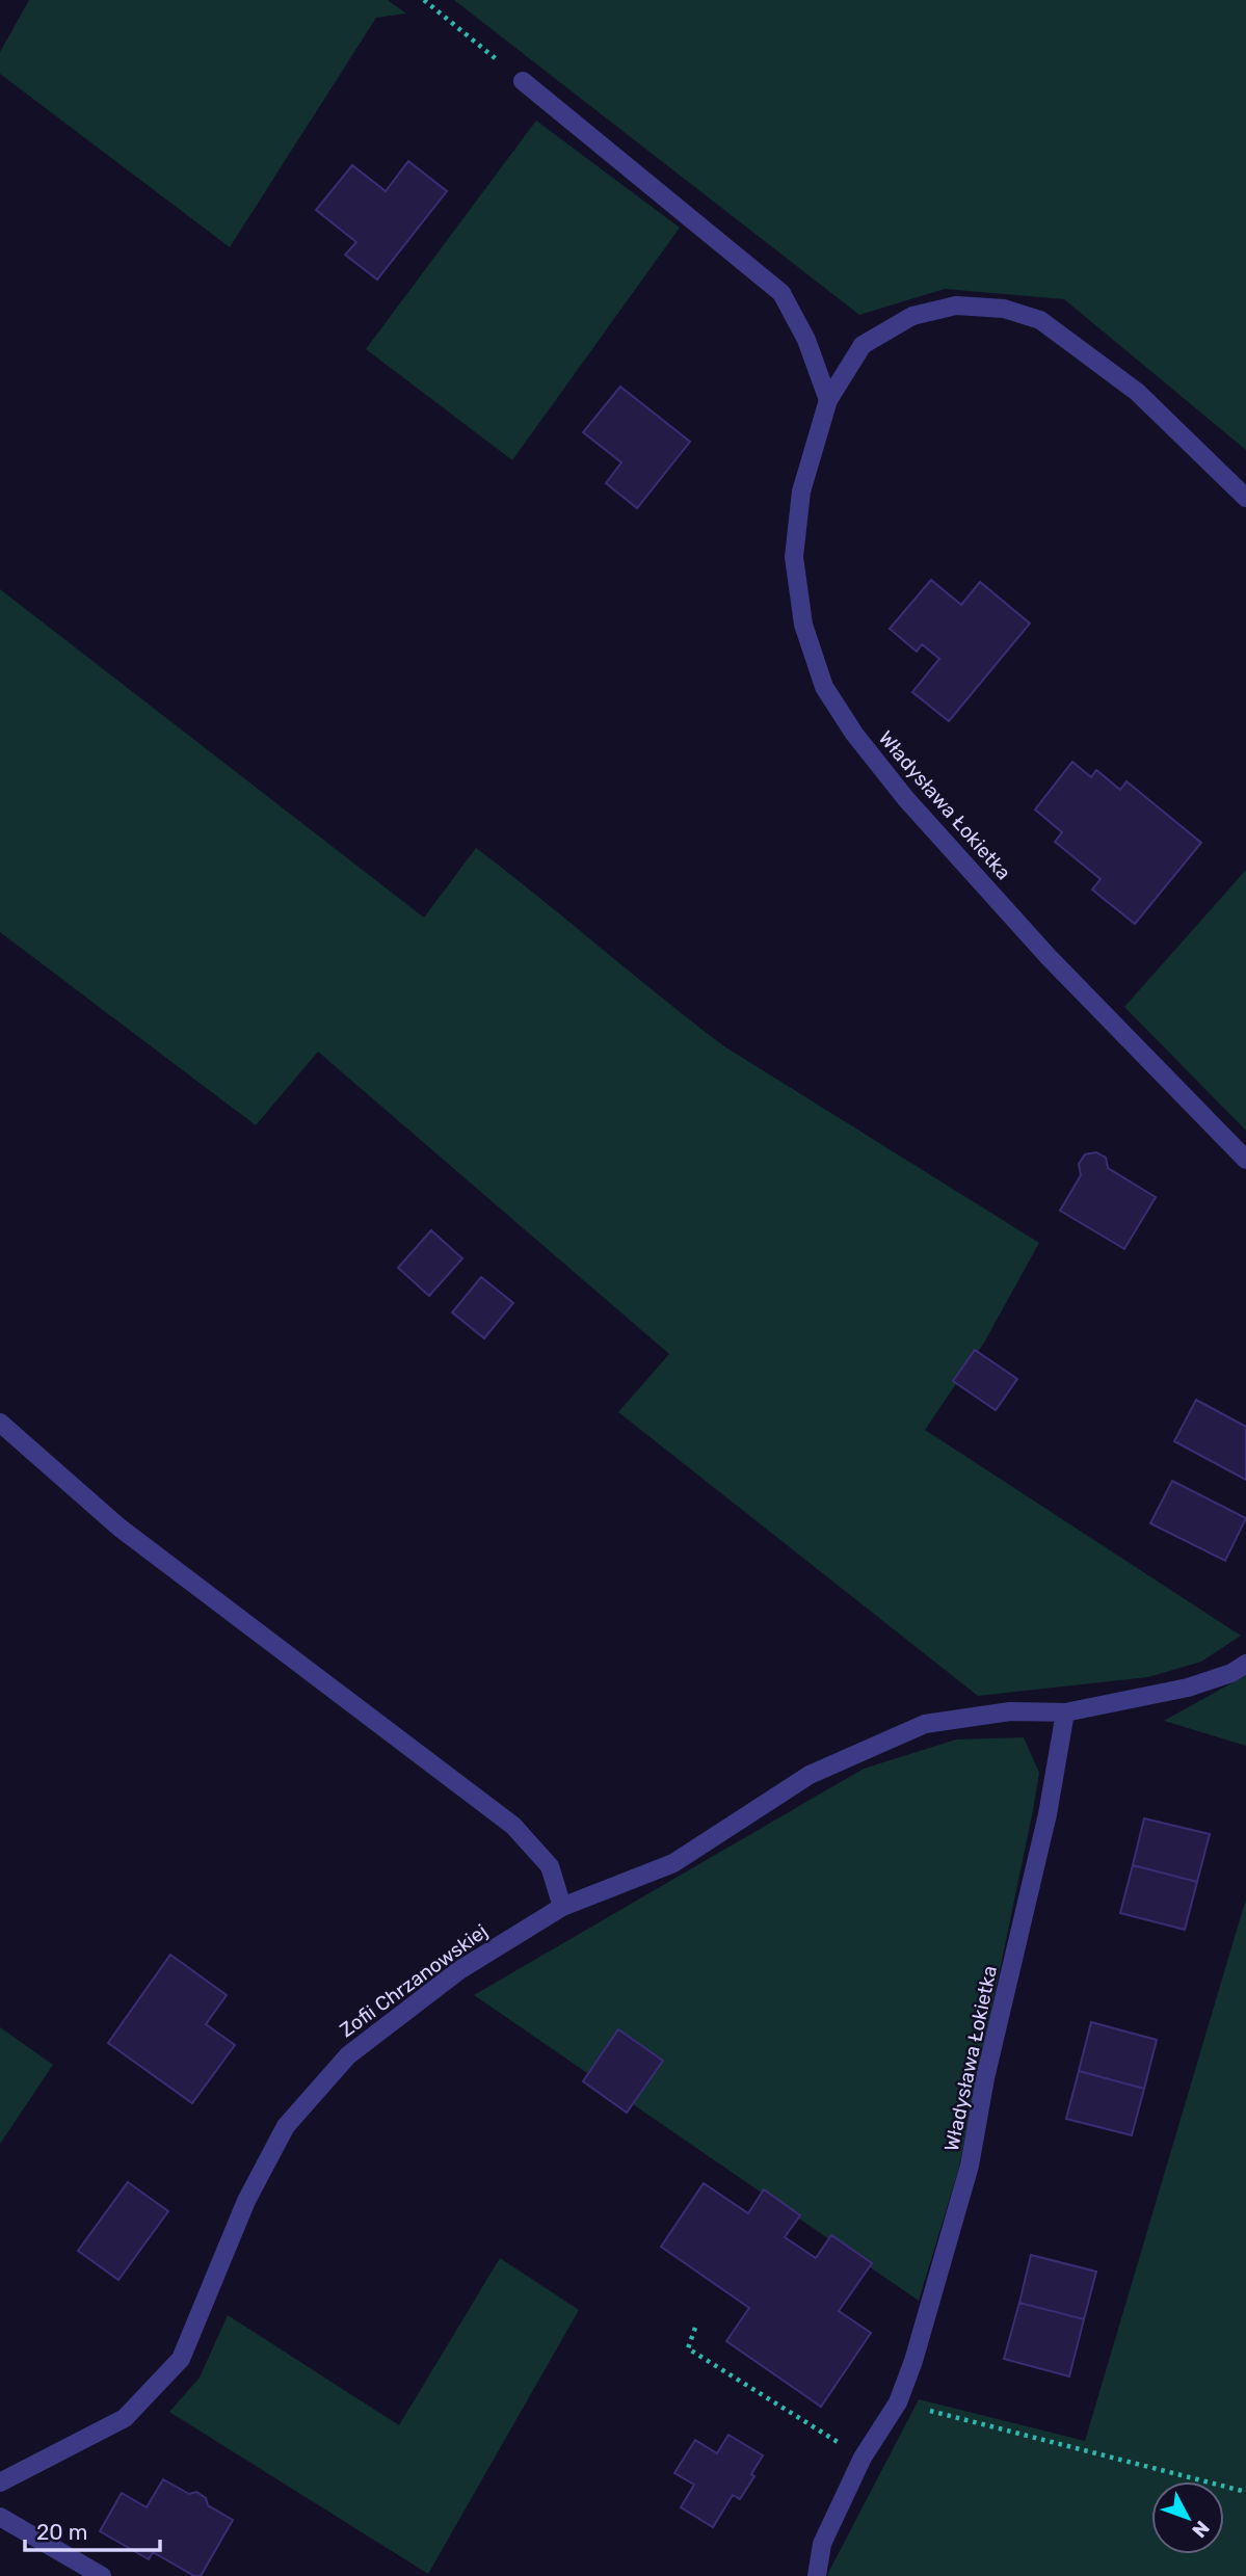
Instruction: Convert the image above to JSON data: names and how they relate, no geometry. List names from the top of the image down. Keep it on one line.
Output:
{"streets":{"street":["Władysława Łokietka","Zofii Chrzanowskiej"]},"crossings":[["Władysława Łokietka","Zofii Chrzanowskiej"]],"scale_bar":"20 m","north":"bottom right"}
